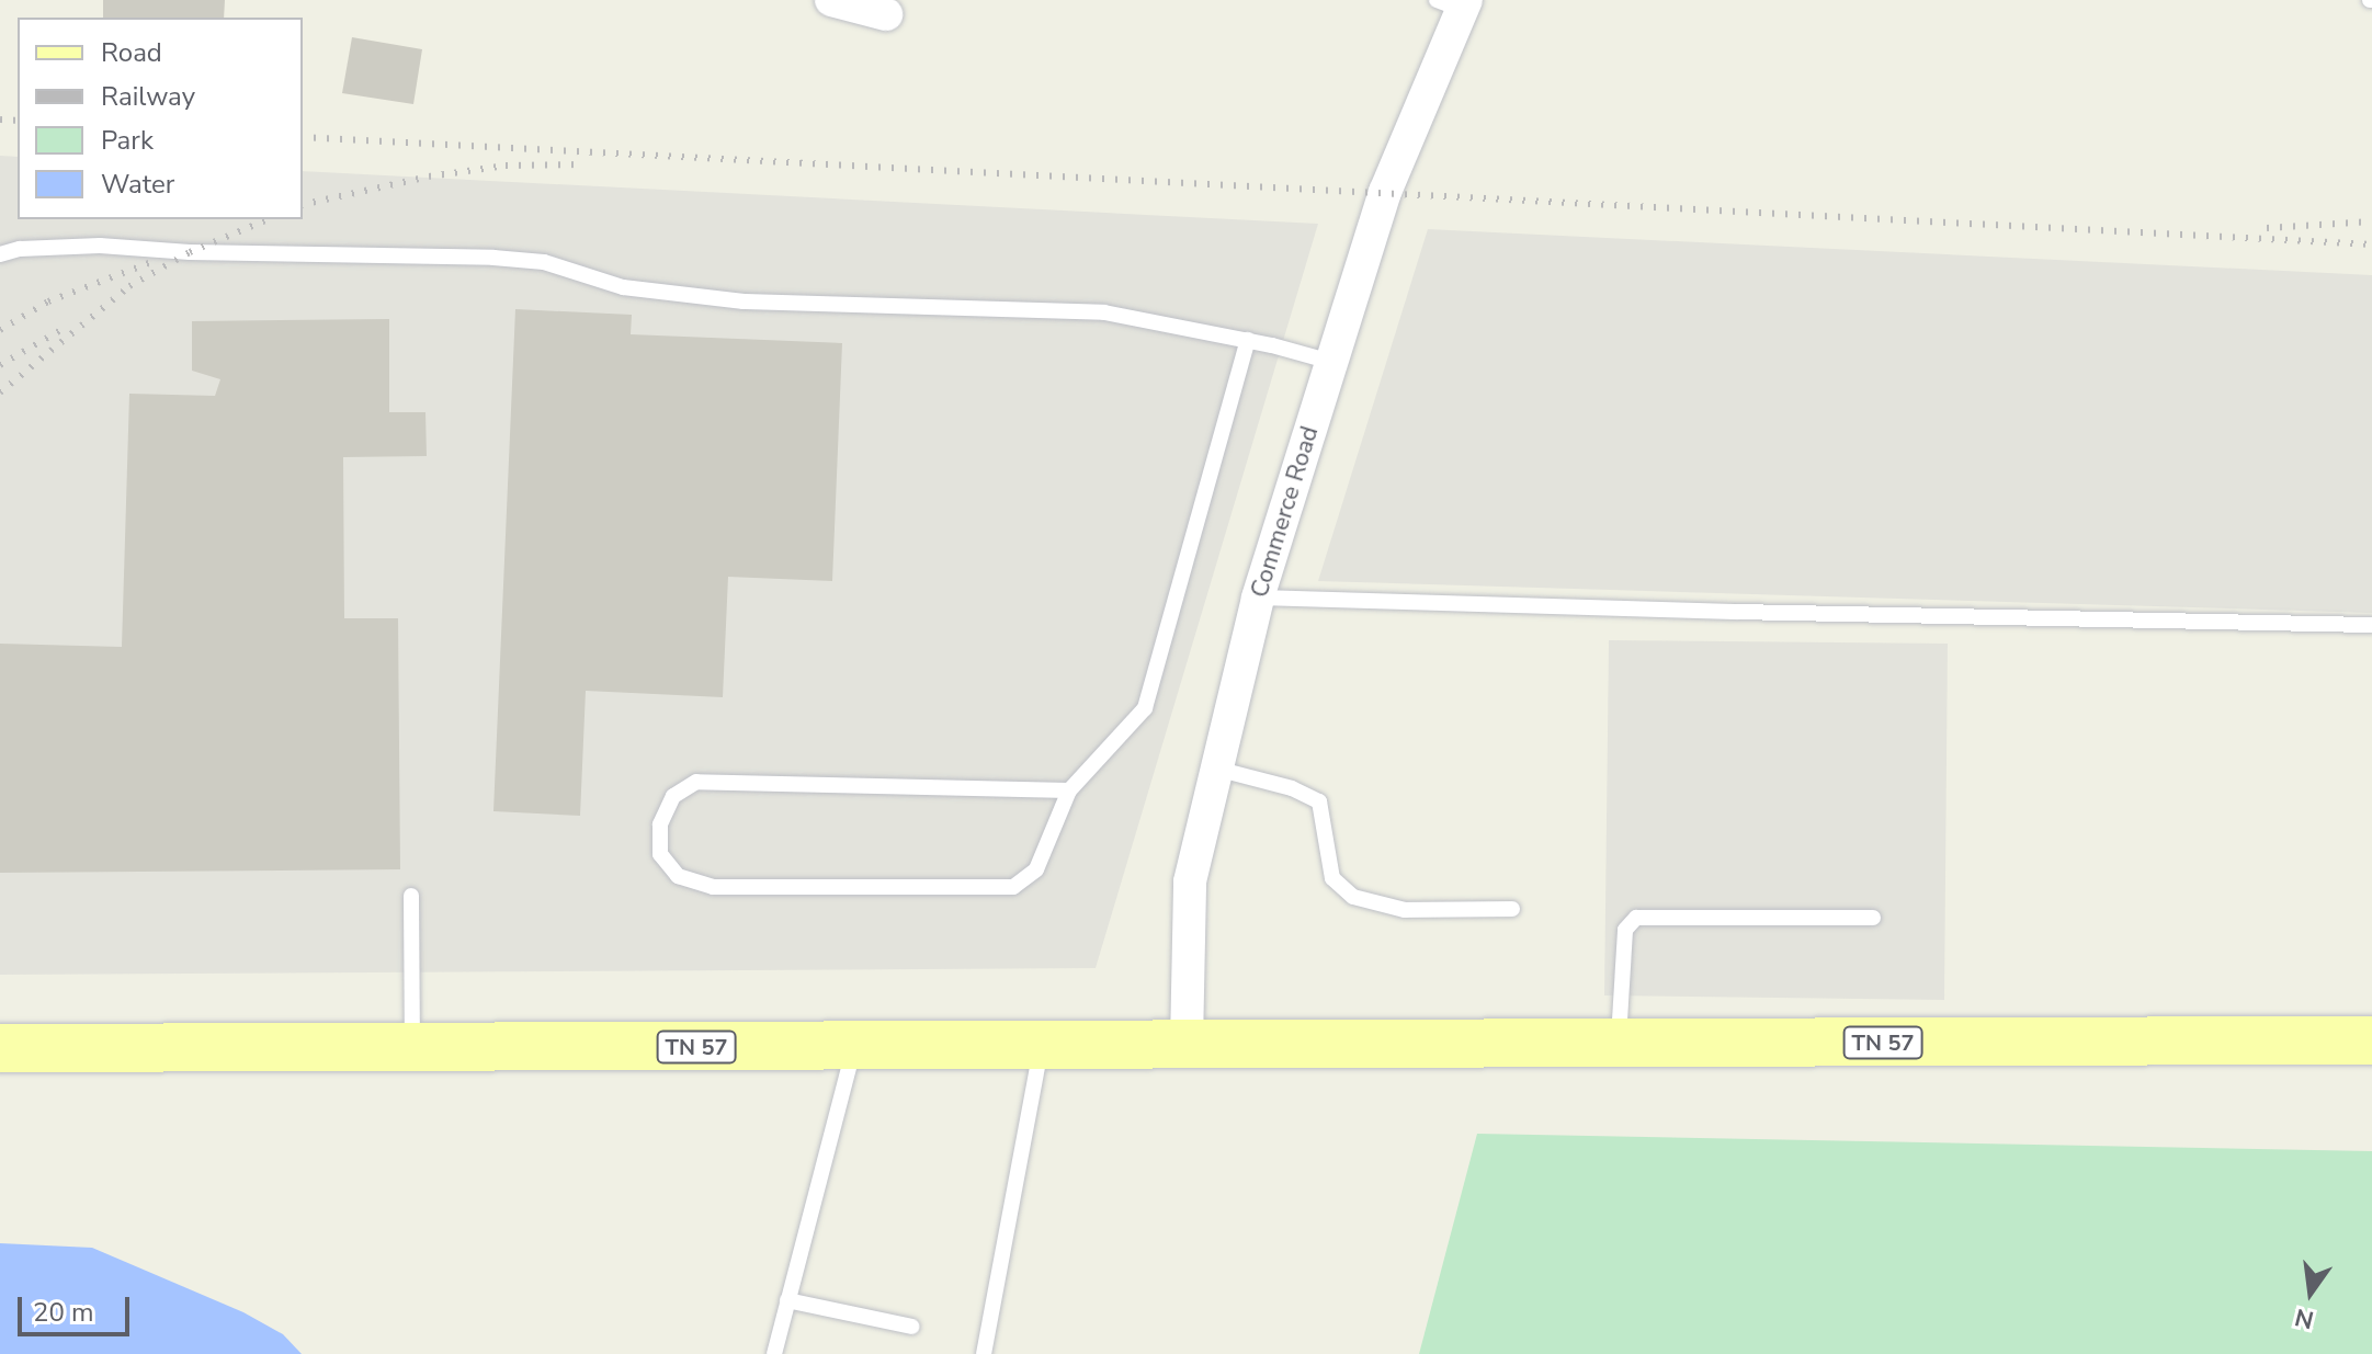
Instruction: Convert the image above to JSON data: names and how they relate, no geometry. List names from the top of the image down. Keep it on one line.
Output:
{"streets":{"main road":["TN 57"],"street":["Commerce Road"]},"crossings":[["Commerce Road","TN 57"]],"legend":["Road","Railway","Park","Water"],"scale_bar":"20 m","north":"bottom"}
